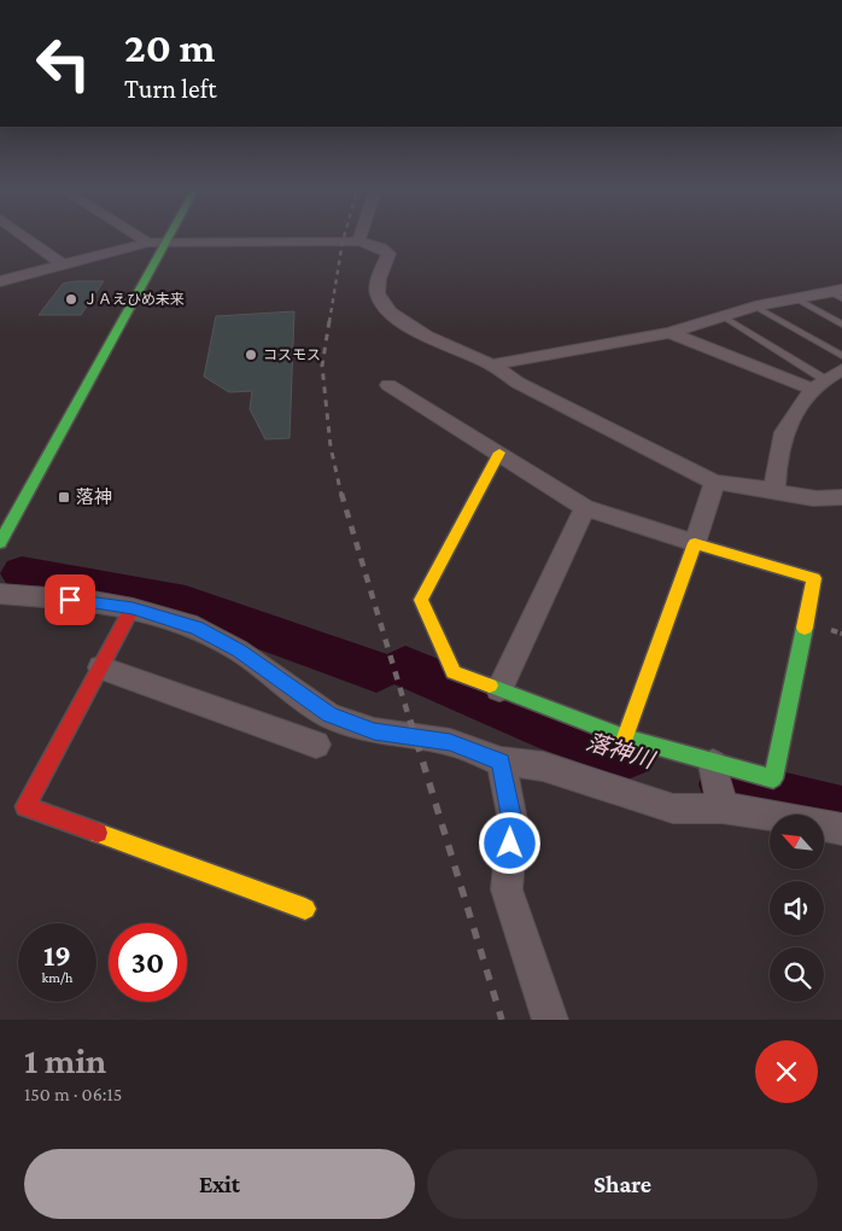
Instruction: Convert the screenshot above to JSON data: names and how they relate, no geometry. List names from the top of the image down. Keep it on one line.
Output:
{"water":["落神川"],"places":{"other":["ＪＡえひめ未来","コスモス"],"transit":["落神"]},"north":"top left","page":{"turn":["20 m","Turn left"],"speed":"19 km/h","limit":"30","heading":["1 min","150 m · 06:15"],"buttons":["Exit","Share"]}}
